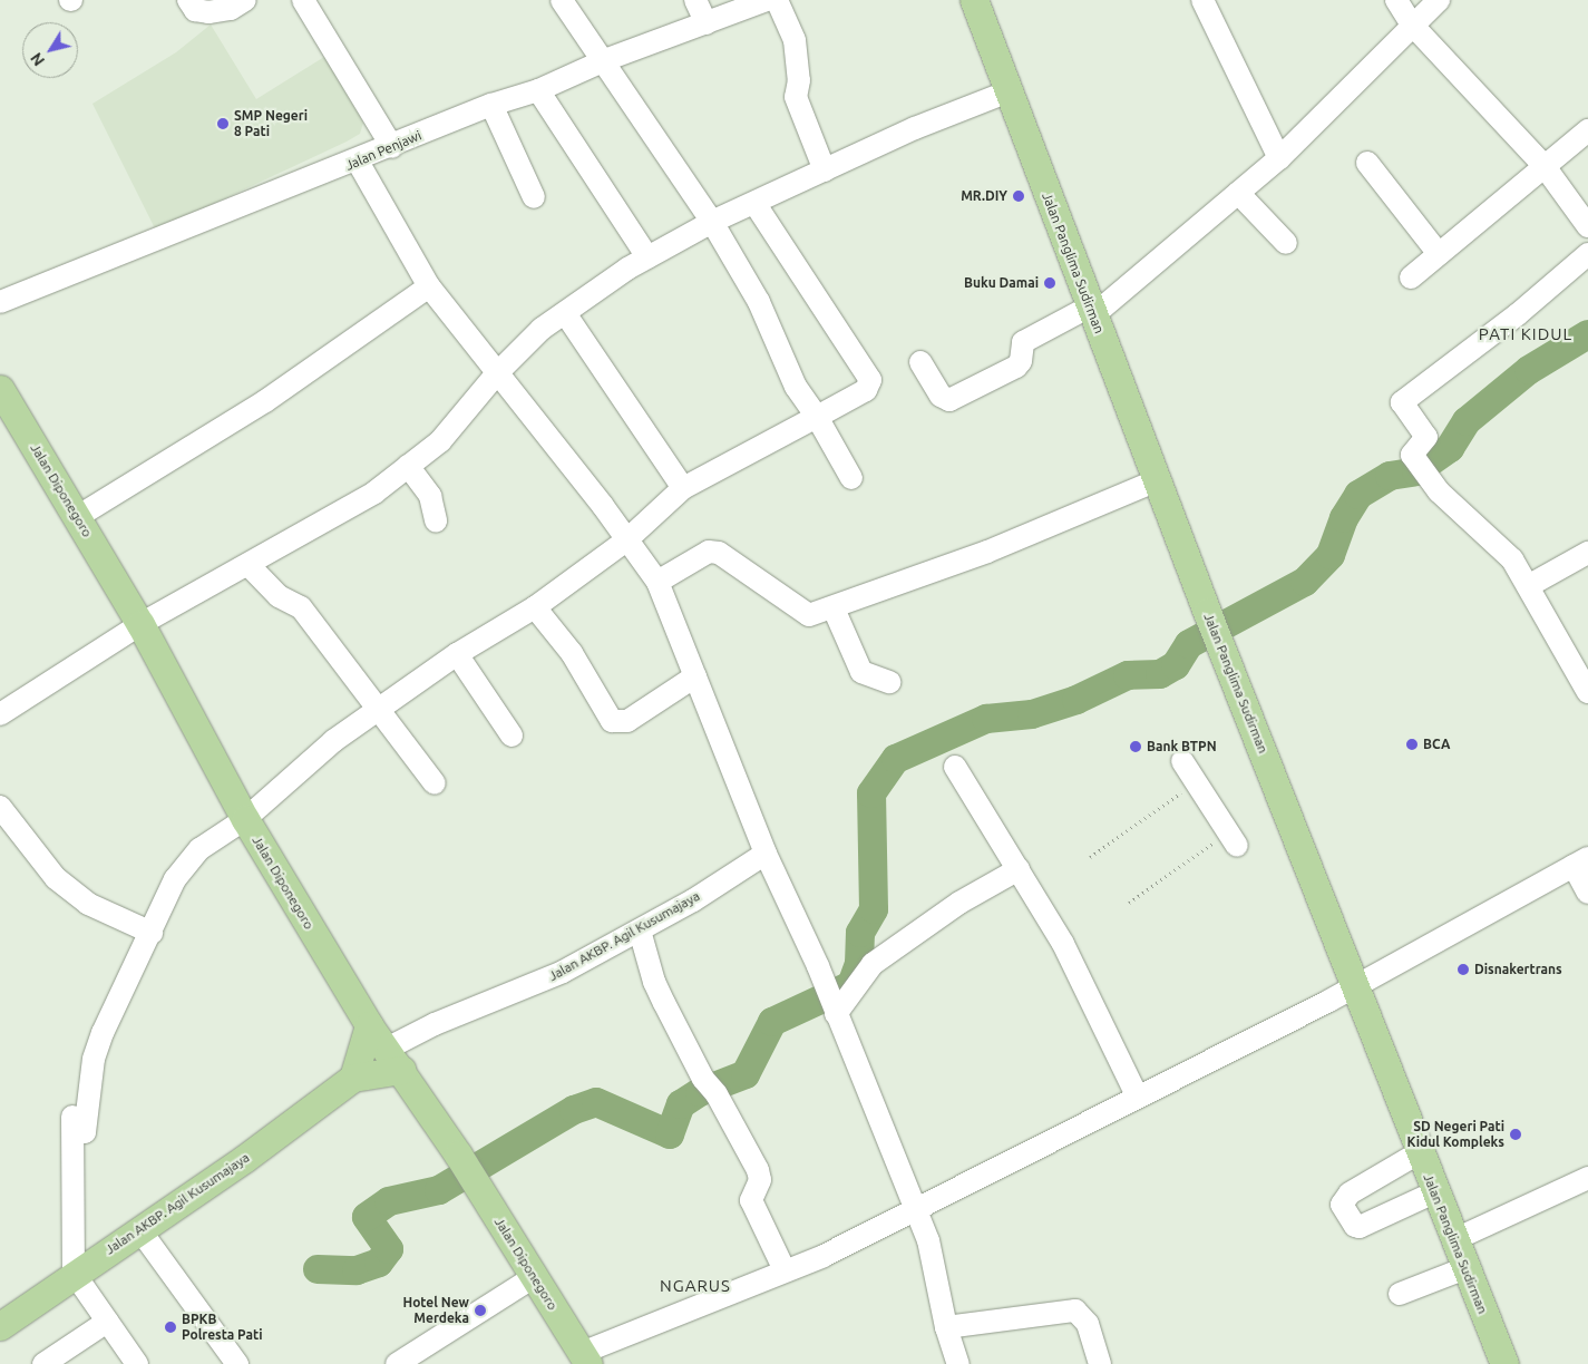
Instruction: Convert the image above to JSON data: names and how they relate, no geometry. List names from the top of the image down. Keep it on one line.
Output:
{"streets":{"main road":["Jalan Panglima Sudirman","Jalan Diponegoro","Jalan AKBP. Agil Kusumajaya"],"street":["Jalan Penjawi"]},"crossings":[["Jalan Diponegoro","Jalan AKBP. Agil Kusumajaya"]],"districts":["PATI KIDUL","NGARUS"],"places":["SMP Negeri 8 Pati","MR.DIY","Buku Damai","BCA","Bank BTPN","Disnakertrans","SD Negeri Pati Kidul Kompleks","Hotel New Merdeka","BPKB Polresta Pati"],"north":"bottom left"}
